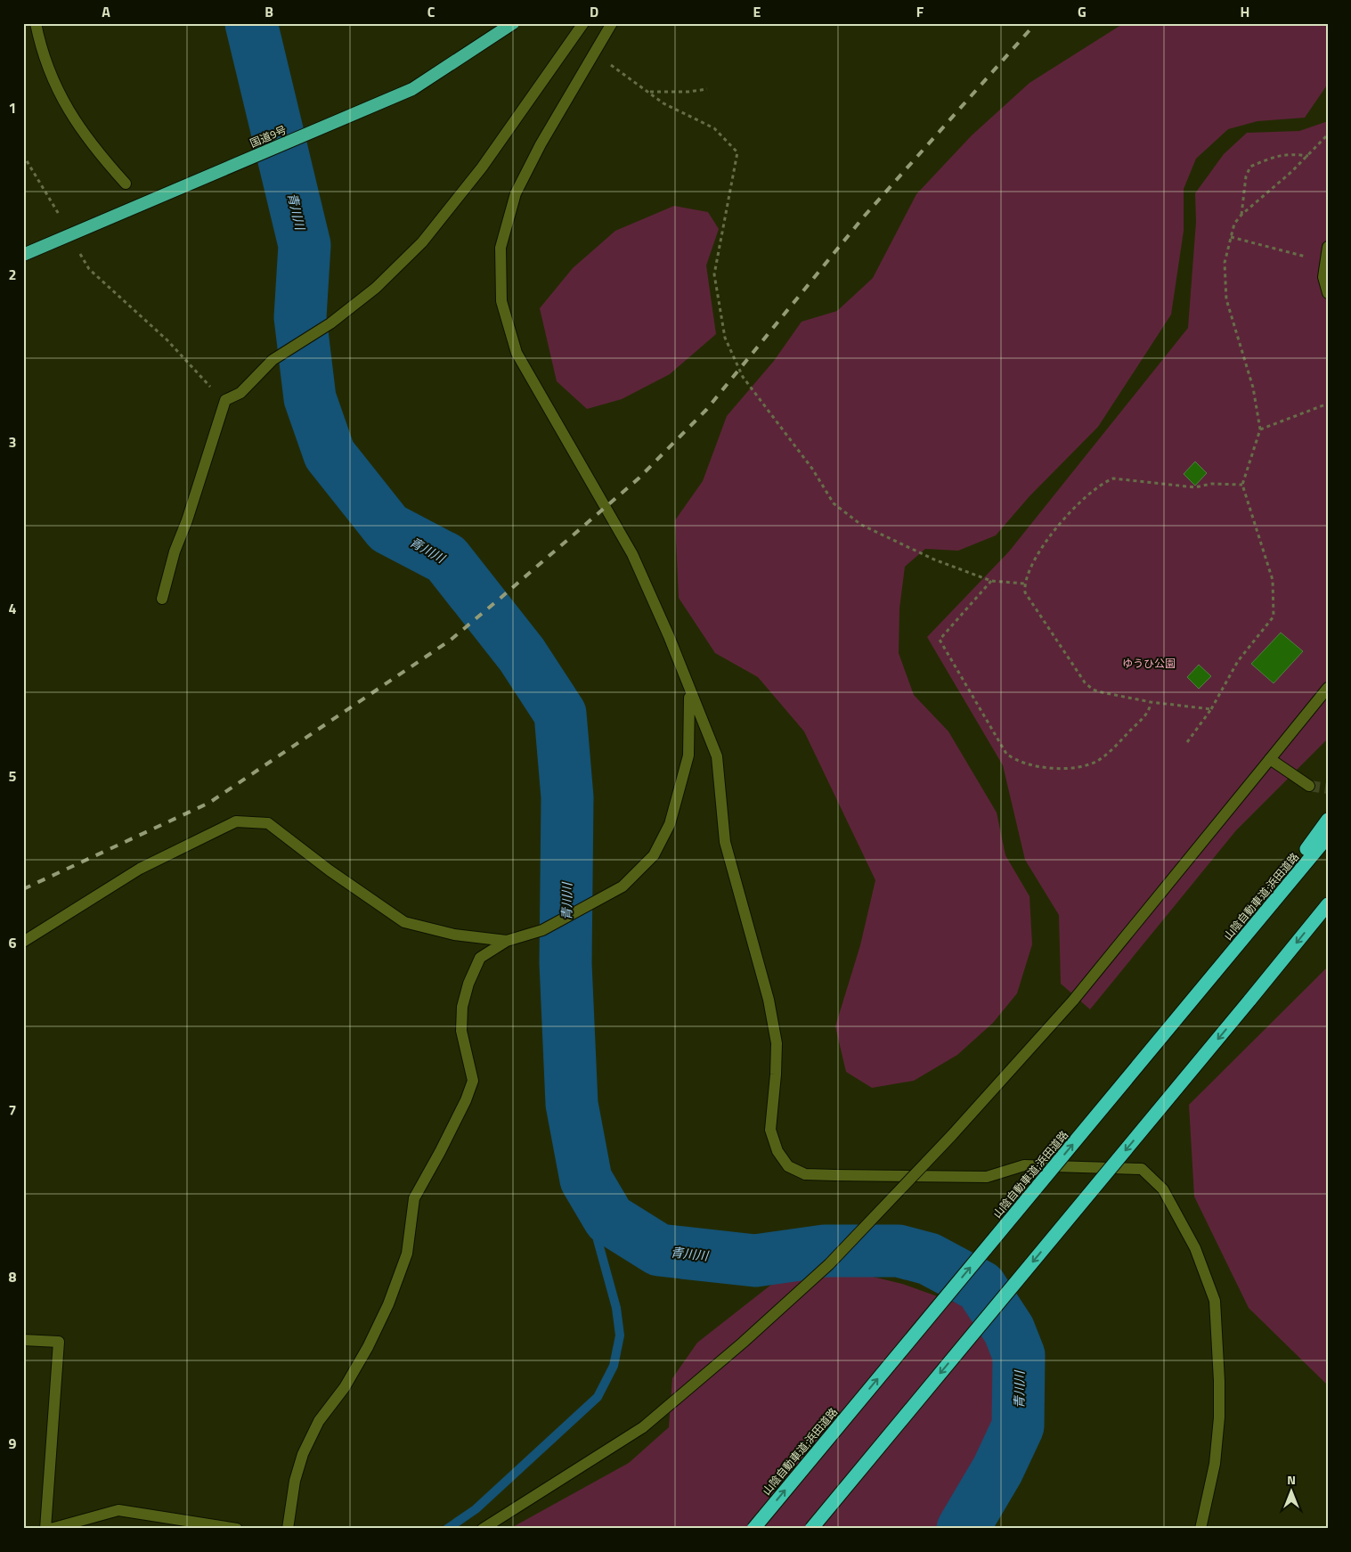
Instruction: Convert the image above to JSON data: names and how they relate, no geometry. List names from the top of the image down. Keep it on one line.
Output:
{"streets":{"highway":["国道9号","山陰自動車道;浜田道路"]},"water":["青川川"],"parks":["ゆうひ公園"],"north":"top","grid":{"columns":["A","B","C","D","E","F","G","H"],"rows":["1","2","3","4","5","6","7","8","9"]}}
